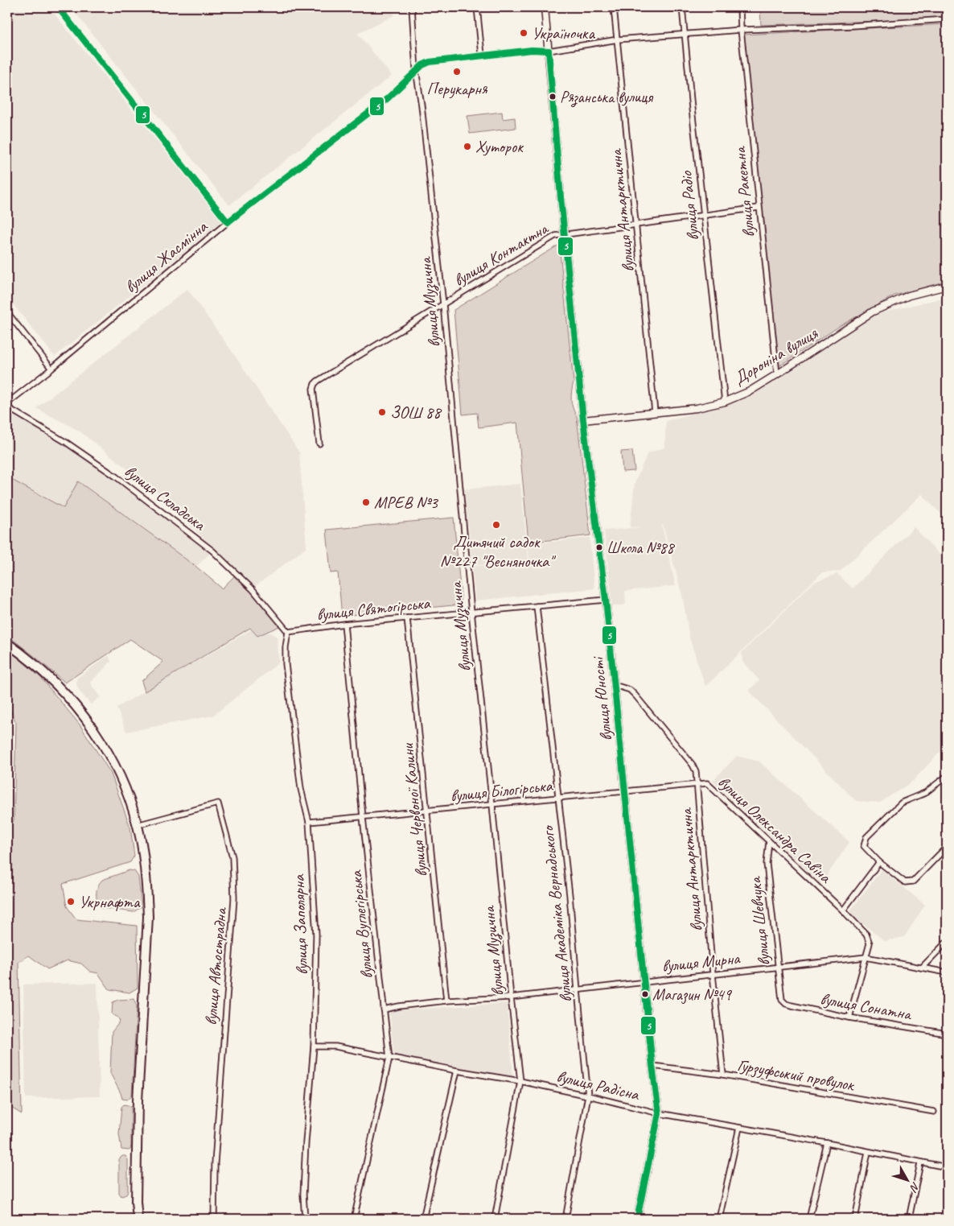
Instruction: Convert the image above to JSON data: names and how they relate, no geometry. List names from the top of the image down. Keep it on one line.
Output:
{"streets":{"street":["вулиця Ракетна","вулиця Радіо","вулиця Антарктична","вулиця Контактна","вулиця Жасмінна","вулиця Музична","Дороніна вулиця","вулиця Складська","вулиця Святогірська","вулиця Юності","вулиця Білогірська","вулиця Червоної Калини","вулиця Олександра Савіна","вулиця Академіка Вернадського","вулиця Шевчука","вулиця Заполярна","вулиця Вуглегірська","вулиця Мирна","вулиця Автострадна","вулиця Сонатна","Гурзуфський провулок","вулиця Радісна"]},"crossings":[["вулиця Ракетна","вулиця Контактна"],["вулиця Ракетна","вулиця Жасмінна"],["вулиця Ракетна","Дороніна вулиця"],["вулиця Радіо","вулиця Контактна"],["вулиця Радіо","вулиця Жасмінна"],["вулиця Радіо","Дороніна вулиця"],["вулиця Антарктична","вулиця Контактна"],["вулиця Антарктична","вулиця Жасмінна"],["вулиця Антарктична","Дороніна вулиця"],["вулиця Антарктична","вулиця Білогірська"],["вулиця Антарктична","вулиця Олександра Савіна"],["вулиця Антарктична","вулиця Мирна"],["вулиця Антарктична","Гурзуфський провулок"],["вулиця Контактна","вулиця Музична"],["вулиця Контактна","вулиця Юності"],["вулиця Жасмінна","вулиця Музична"],["вулиця Жасмінна","вулиця Юності"],["вулиця Музична","вулиця Святогірська"],["вулиця Музична","вулиця Білогірська"],["вулиця Музична","вулиця Мирна"],["вулиця Музична","вулиця Радісна"],["Дороніна вулиця","вулиця Юності"],["вулиця Складська","вулиця Святогірська"],["вулиця Складська","вулиця Заполярна"],["вулиця Святогірська","вулиця Юності"],["вулиця Святогірська","вулиця Червоної Калини"],["вулиця Святогірська","вулиця Академіка Вернадського"],["вулиця Святогірська","вулиця Заполярна"],["вулиця Святогірська","вулиця Вуглегірська"],["вулиця Юності","вулиця Білогірська"],["вулиця Юності","вулиця Олександра Савіна"],["вулиця Юності","вулиця Мирна"],["вулиця Юності","Гурзуфський провулок"],["вулиця Юності","вулиця Радісна"],["вулиця Білогірська","вулиця Червоної Калини"],["вулиця Білогірська","вулиця Олександра Савіна"],["вулиця Білогірська","вулиця Академіка Вернадського"],["вулиця Білогірська","вулиця Заполярна"],["вулиця Білогірська","вулиця Вуглегірська"],["вулиця Червоної Калини","вулиця Мирна"],["вулиця Олександра Савіна","вулиця Шевчука"],["вулиця Олександра Савіна","вулиця Мирна"],["вулиця Олександра Савіна","вулиця Сонатна"],["вулиця Академіка Вернадського","вулиця Мирна"],["вулиця Академіка Вернадського","вулиця Радісна"],["вулиця Шевчука","вулиця Мирна"],["вулиця Шевчука","вулиця Сонатна"],["вулиця Заполярна","вулиця Радісна"],["вулиця Вуглегірська","вулиця Мирна"],["вулиця Вуглегірська","вулиця Радісна"]],"places":["Україночка","Перукарня","Рязанська вулиця","Хуторок","ЗОШ 88","МРЕВ №3","Дитячий садок №227 \"Весняночка\"","Школа №88","Укрнафта","Магазин №49"],"lines":["transit line 5"],"north":"bottom right"}
